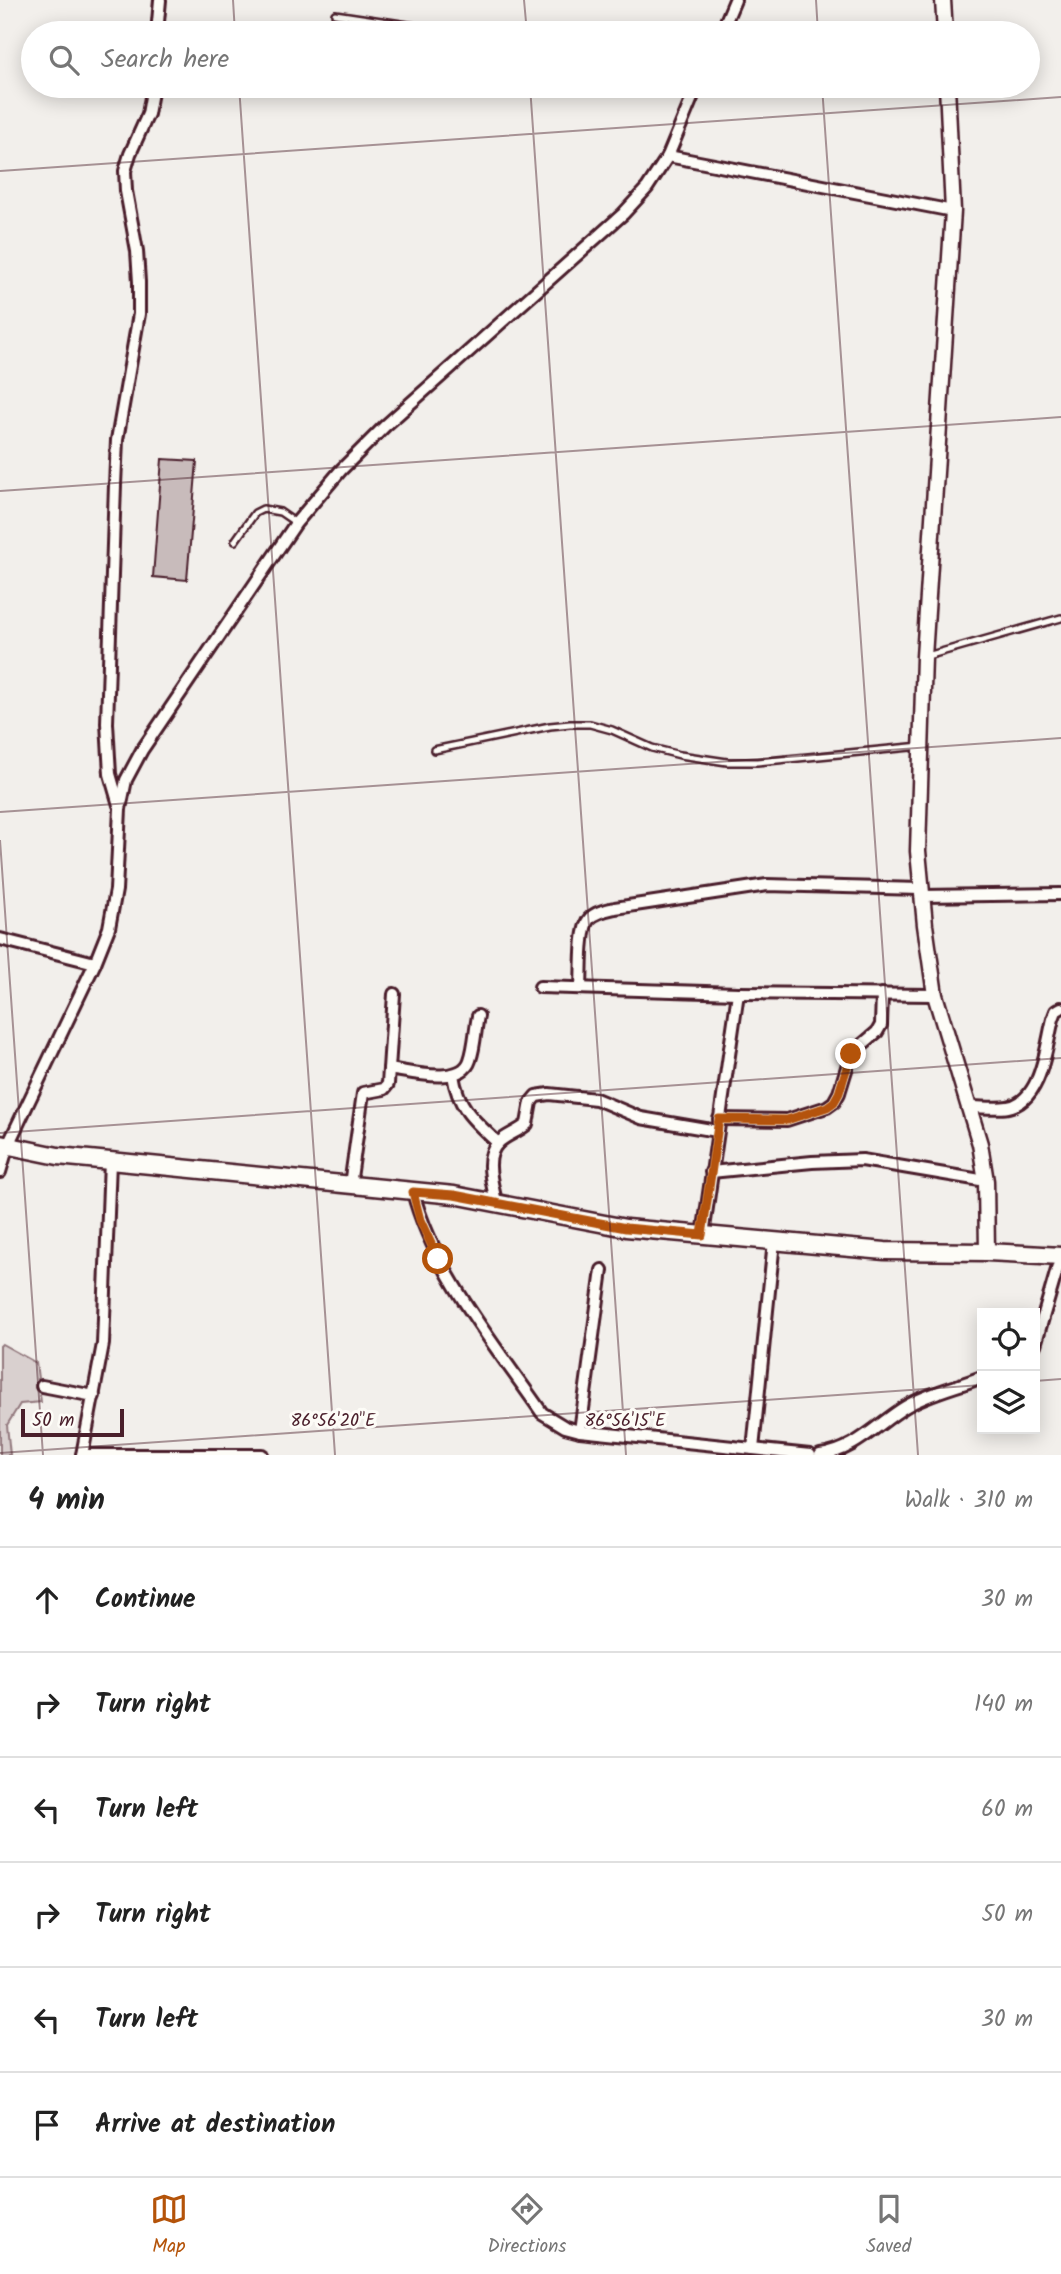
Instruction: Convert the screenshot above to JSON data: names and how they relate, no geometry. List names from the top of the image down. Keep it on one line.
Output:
{"scale_bar":"50 m","page":{"search":"Search here","scale":"50 m","heading":["4 min","Walk · 310 m"],"list":[["Continue","30 m"],["Turn right","140 m"],["Turn left","60 m"],["Turn right","50 m"],["Turn left","30 m"],"Arrive at destination"],"nav":["Map","Directions","Saved"]},"coordinates":["86°56'20\"E","86°56'15\"E"]}
